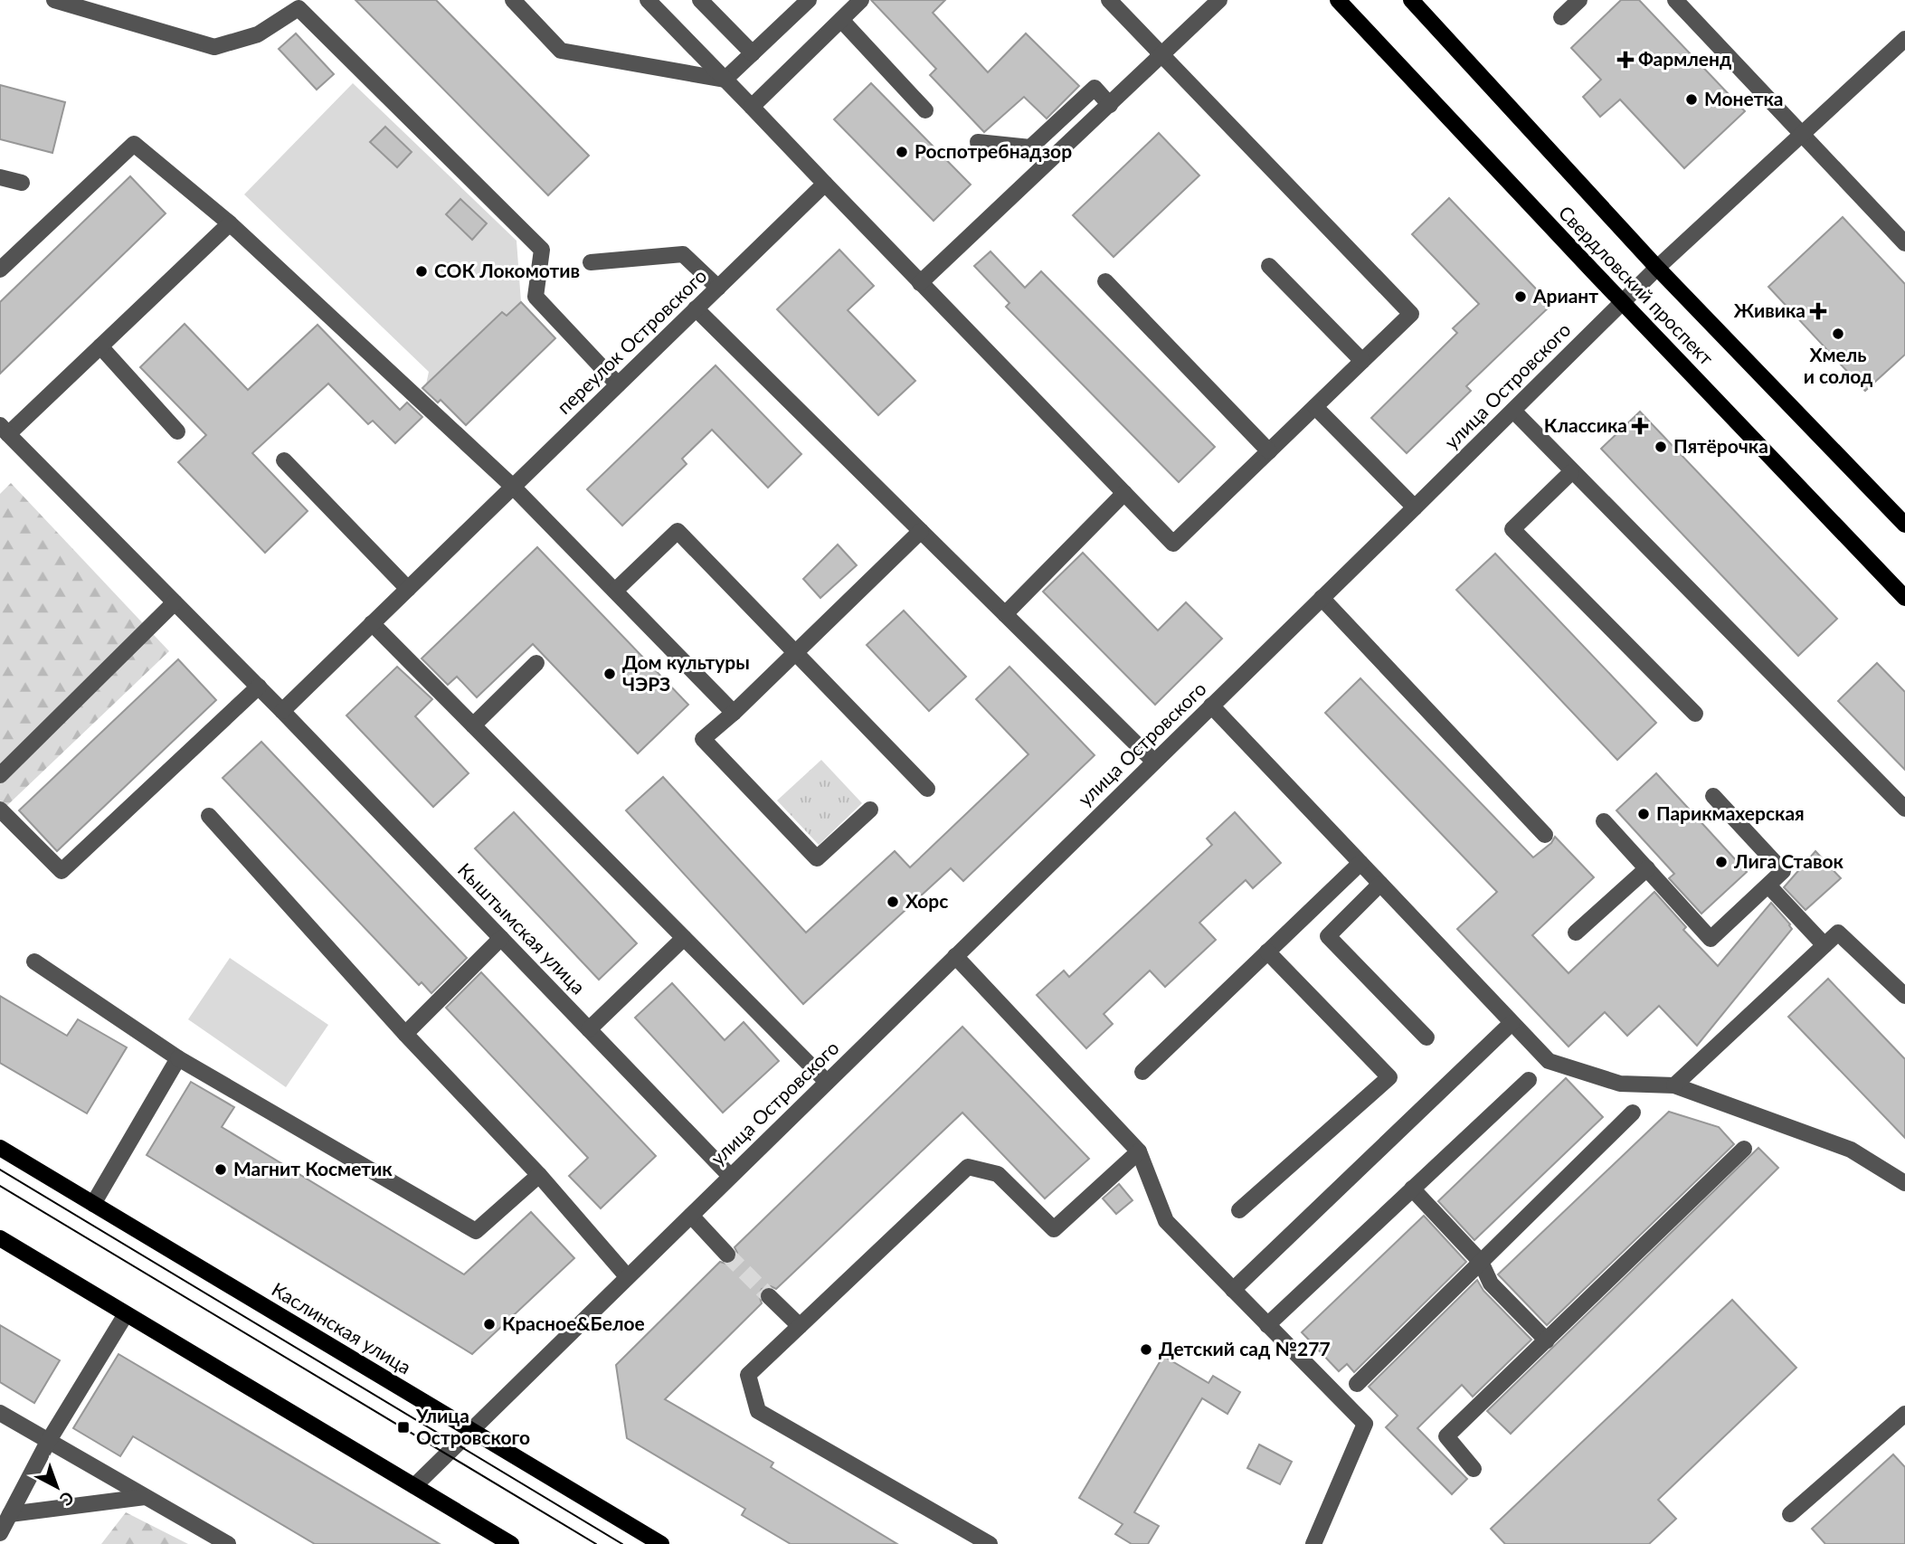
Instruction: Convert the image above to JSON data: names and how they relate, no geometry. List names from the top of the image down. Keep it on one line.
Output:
{"streets":{"main road":["Свердловский проспект","Каслинская улица"],"street":["переулок Островского","улица Островского","Кыштымская улица"]},"crossings":[["Свердловский проспект","улица Островского"],["переулок Островского","Кыштымская улица"],["улица Островского","Кыштымская улица"],["улица Островского","Каслинская улица"]],"places":{"health":["Фармленд","Живика","Классика"],"other":["Монетка","Роспотребнадзор","СОК Локомотив","Ариант","Хмель и солод","Пятёрочка","Дом культуры ЧЭРЗ","Парикмахерская","Лига Ставок","Хорс","Магнит Косметик","Красное&Белое","Детский сад №277"],"transit":["Улица Островского"]},"north":"bottom right"}
